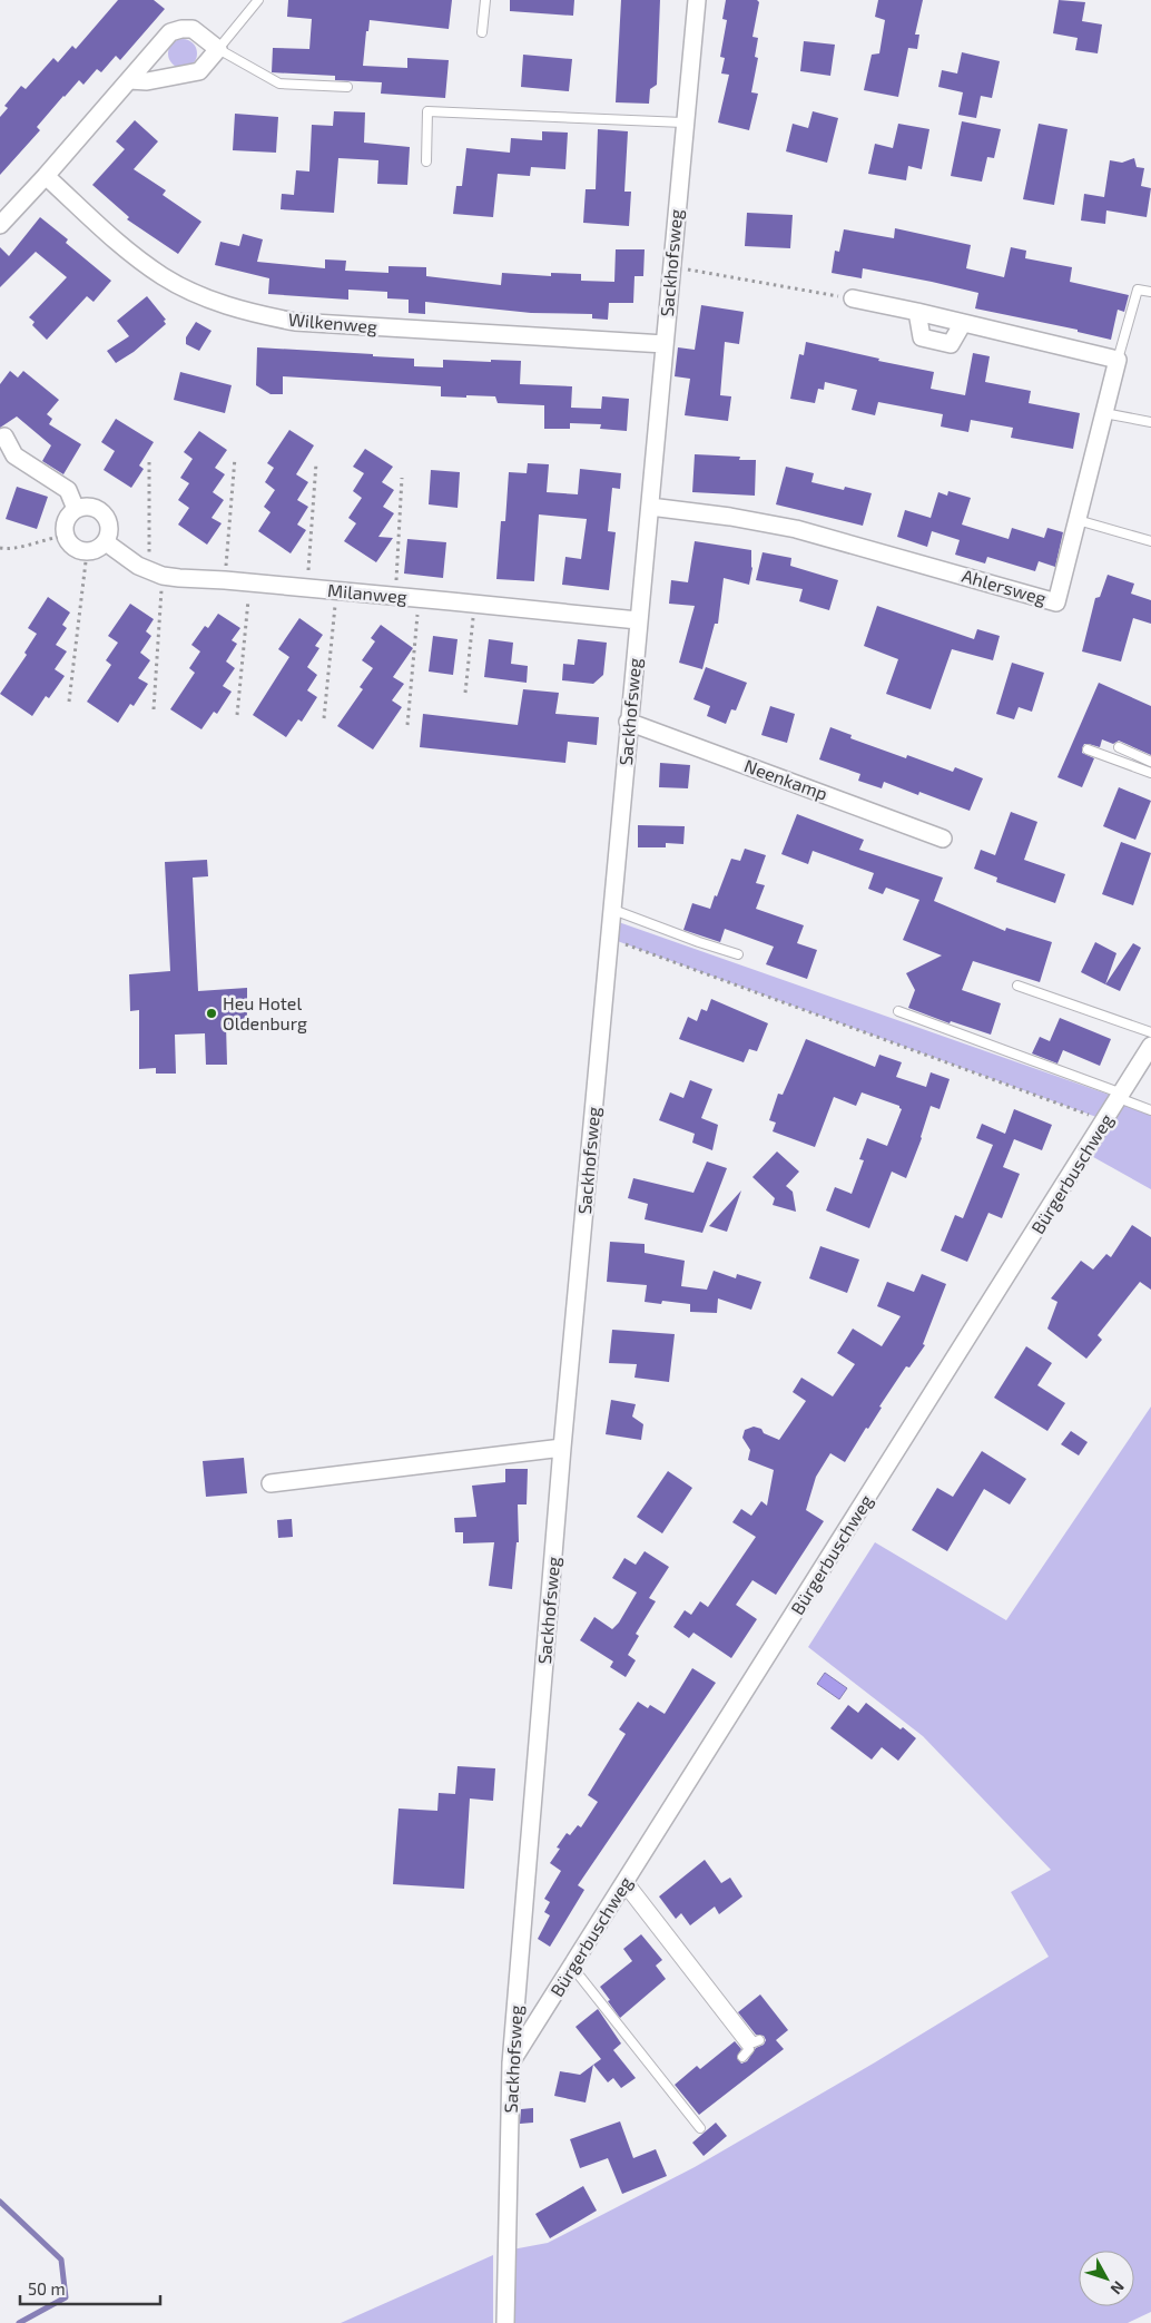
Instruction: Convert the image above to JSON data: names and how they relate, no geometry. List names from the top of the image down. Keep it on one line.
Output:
{"streets":{"street":["Sackhofsweg","Wilkenweg","Ahlersweg","Milanweg","Neenkamp","Bürgerbuschweg"]},"crossings":[["Sackhofsweg","Wilkenweg"],["Sackhofsweg","Ahlersweg"],["Sackhofsweg","Milanweg"],["Sackhofsweg","Neenkamp"],["Sackhofsweg","Bürgerbuschweg"]],"places":["Heu Hotel Oldenburg"],"scale_bar":"50 m","north":"bottom right"}
